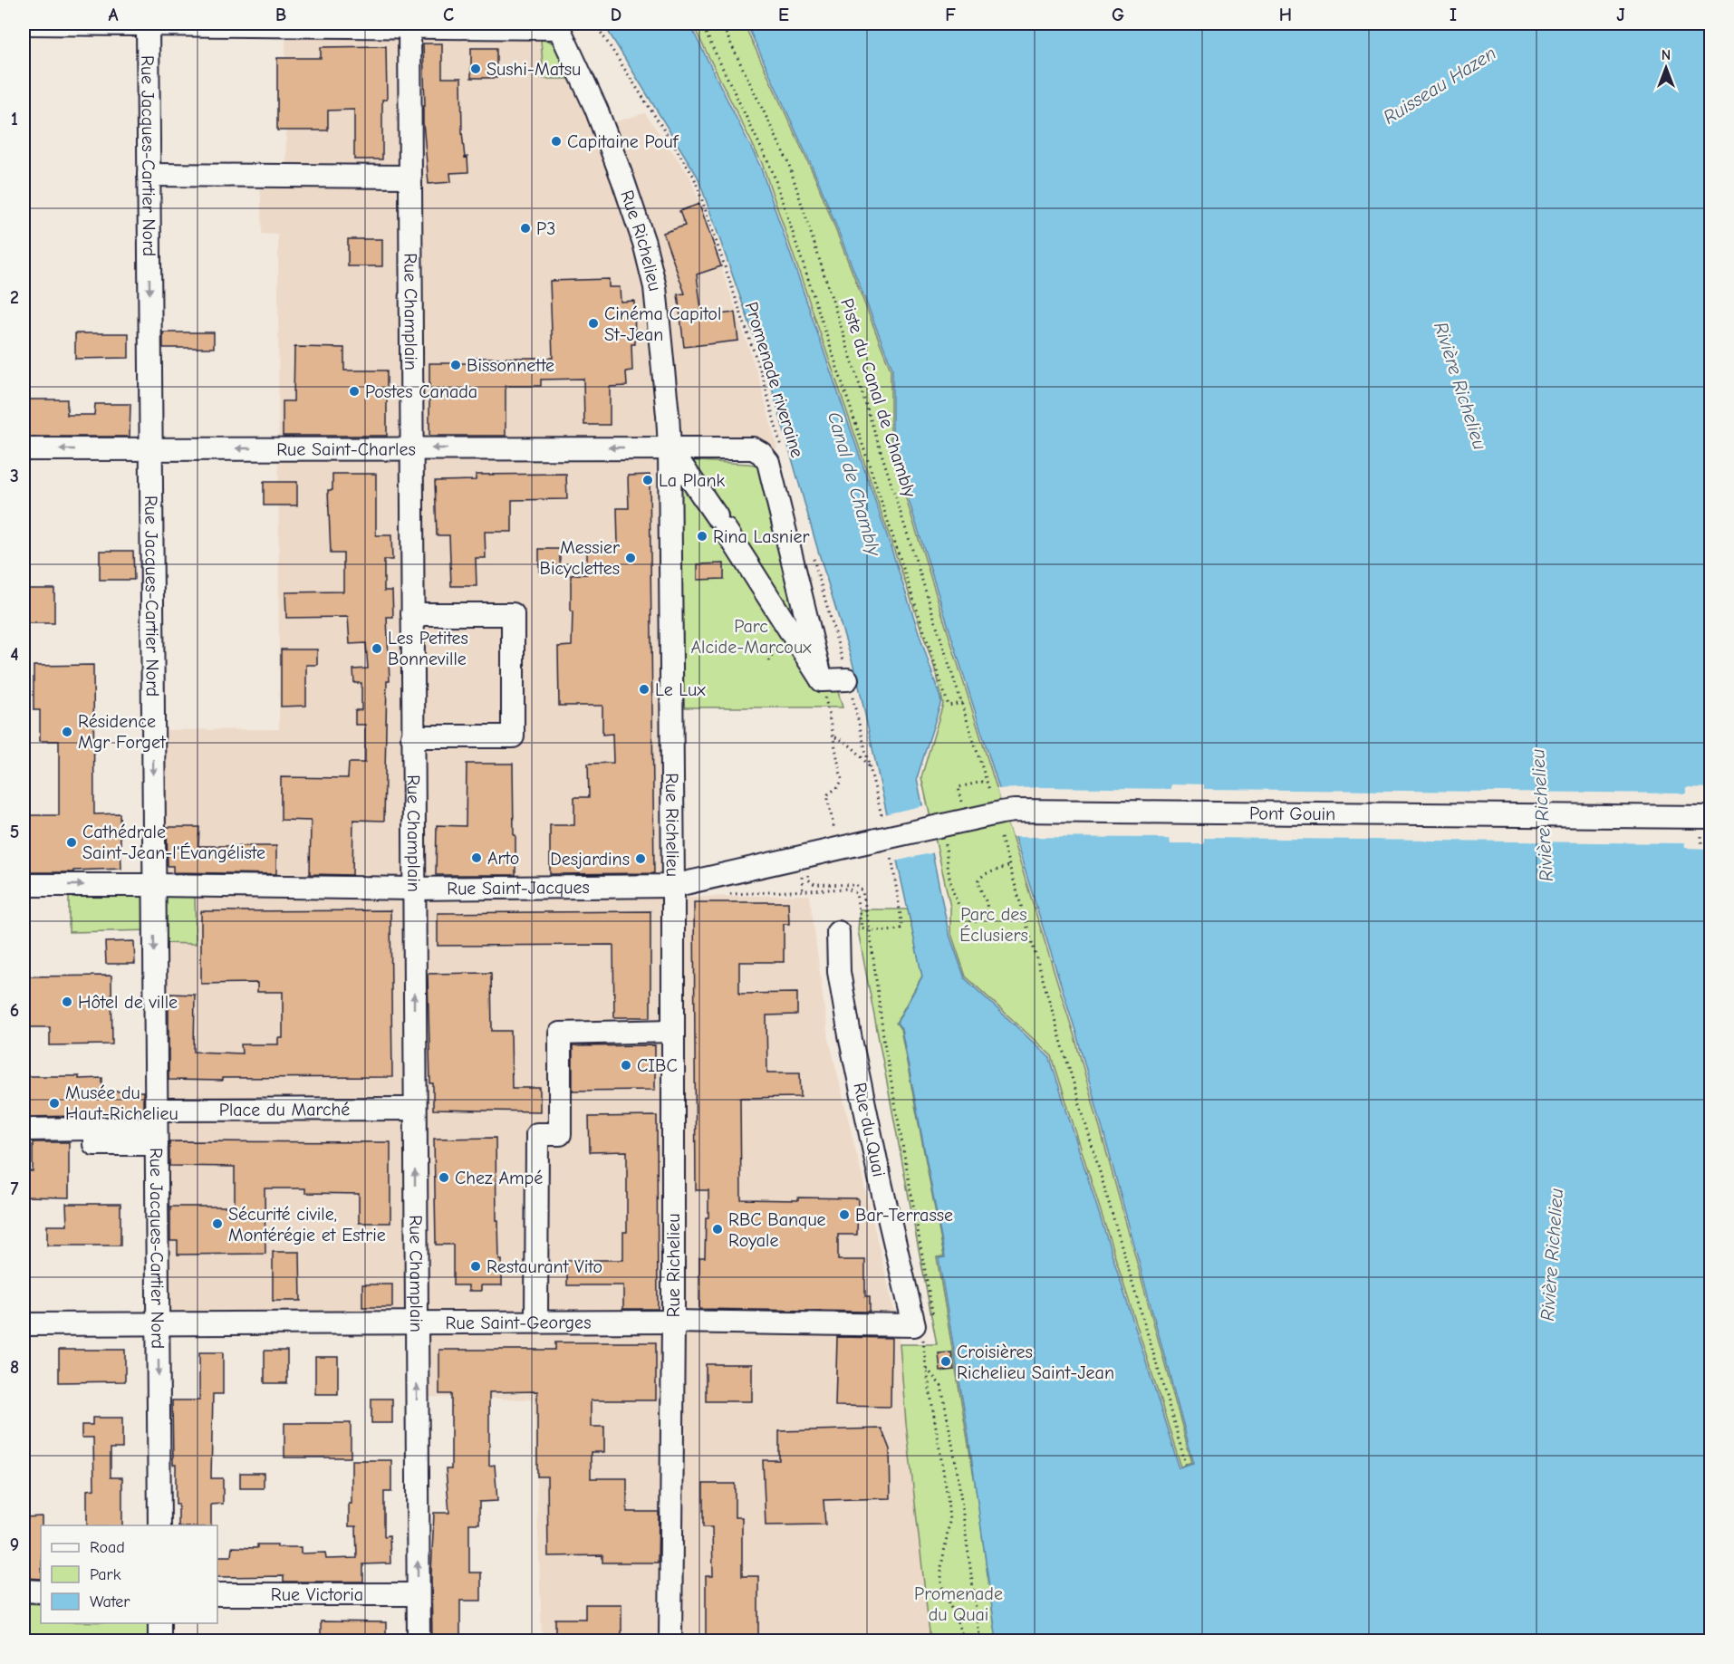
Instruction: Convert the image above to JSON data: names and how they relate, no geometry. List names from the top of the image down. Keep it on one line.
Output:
{"streets":{"street":["Rue Jacques-Cartier Nord","Rue Richelieu","Rue Champlain","Rue Saint-Charles","Pont Gouin","Rue Saint-Jacques","Place du Marché","Rue du Quai","Rue Saint-Georges","Rue Victoria"],"path":["Promenade riveraine","Piste du Canal de Chambly"]},"crossings":[["Rue Jacques-Cartier Nord","Rue Saint-Charles"],["Rue Jacques-Cartier Nord","Rue Saint-Jacques"],["Rue Jacques-Cartier Nord","Place du Marché"],["Rue Jacques-Cartier Nord","Rue Saint-Georges"],["Rue Richelieu","Rue Champlain"],["Rue Richelieu","Rue Saint-Charles"],["Rue Richelieu","Rue Saint-Jacques"],["Rue Richelieu","Rue Saint-Georges"],["Rue Champlain","Rue Saint-Charles"],["Rue Champlain","Rue Saint-Jacques"],["Rue Champlain","Place du Marché"],["Rue Champlain","Rue Saint-Georges"],["Rue Champlain","Rue Victoria"],["Pont Gouin","Rue Saint-Jacques"],["Rue du Quai","Rue Saint-Georges"]],"one_way":["Rue Jacques-Cartier Nord","Rue Champlain","Rue Saint-Charles"],"water":["Ruisseau Hazen","Rivière Richelieu","Canal de Chambly"],"parks":["Parc Alcide-Marcoux","Parc des Éclusiers","Promenade du Quai"],"places":["Sushi-Matsu","Capitaine Pouf","P3","Cinéma Capitol St-Jean","Bissonnette","Postes Canada","La Plank","Rina Lasnier","Messier Bicyclettes","Les Petites Bonneville","Le Lux","Résidence Mgr Forget","Cathédrale Saint-Jean-l'Évangéliste","Arto","Desjardins","Hôtel de ville","CIBC","Musée du Haut-Richelieu","Chez Ampé","Bar-Terrasse","Sécurité civile, Montérégie et Estrie","RBC Banque Royale","Restaurant Vito","Croisières Richelieu Saint-Jean"],"legend":["Road","Park","Water"],"north":"top","grid":{"columns":["A","B","C","D","E","F","G","H","I","J"],"rows":["1","2","3","4","5","6","7","8","9"]}}
